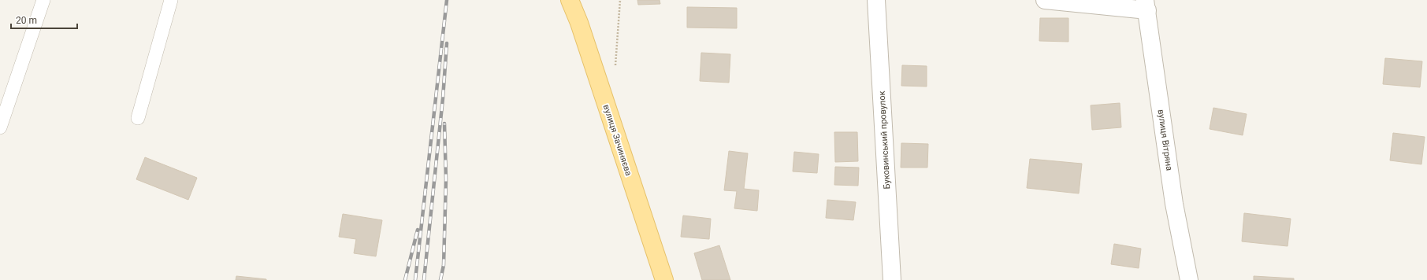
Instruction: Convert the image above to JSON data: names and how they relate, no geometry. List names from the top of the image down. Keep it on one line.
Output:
{"streets":{"main road":["вулиця Зачиняєва"],"street":["Буковинський провулок","вулиця Вітряна"]},"scale_bar":"20 m"}
